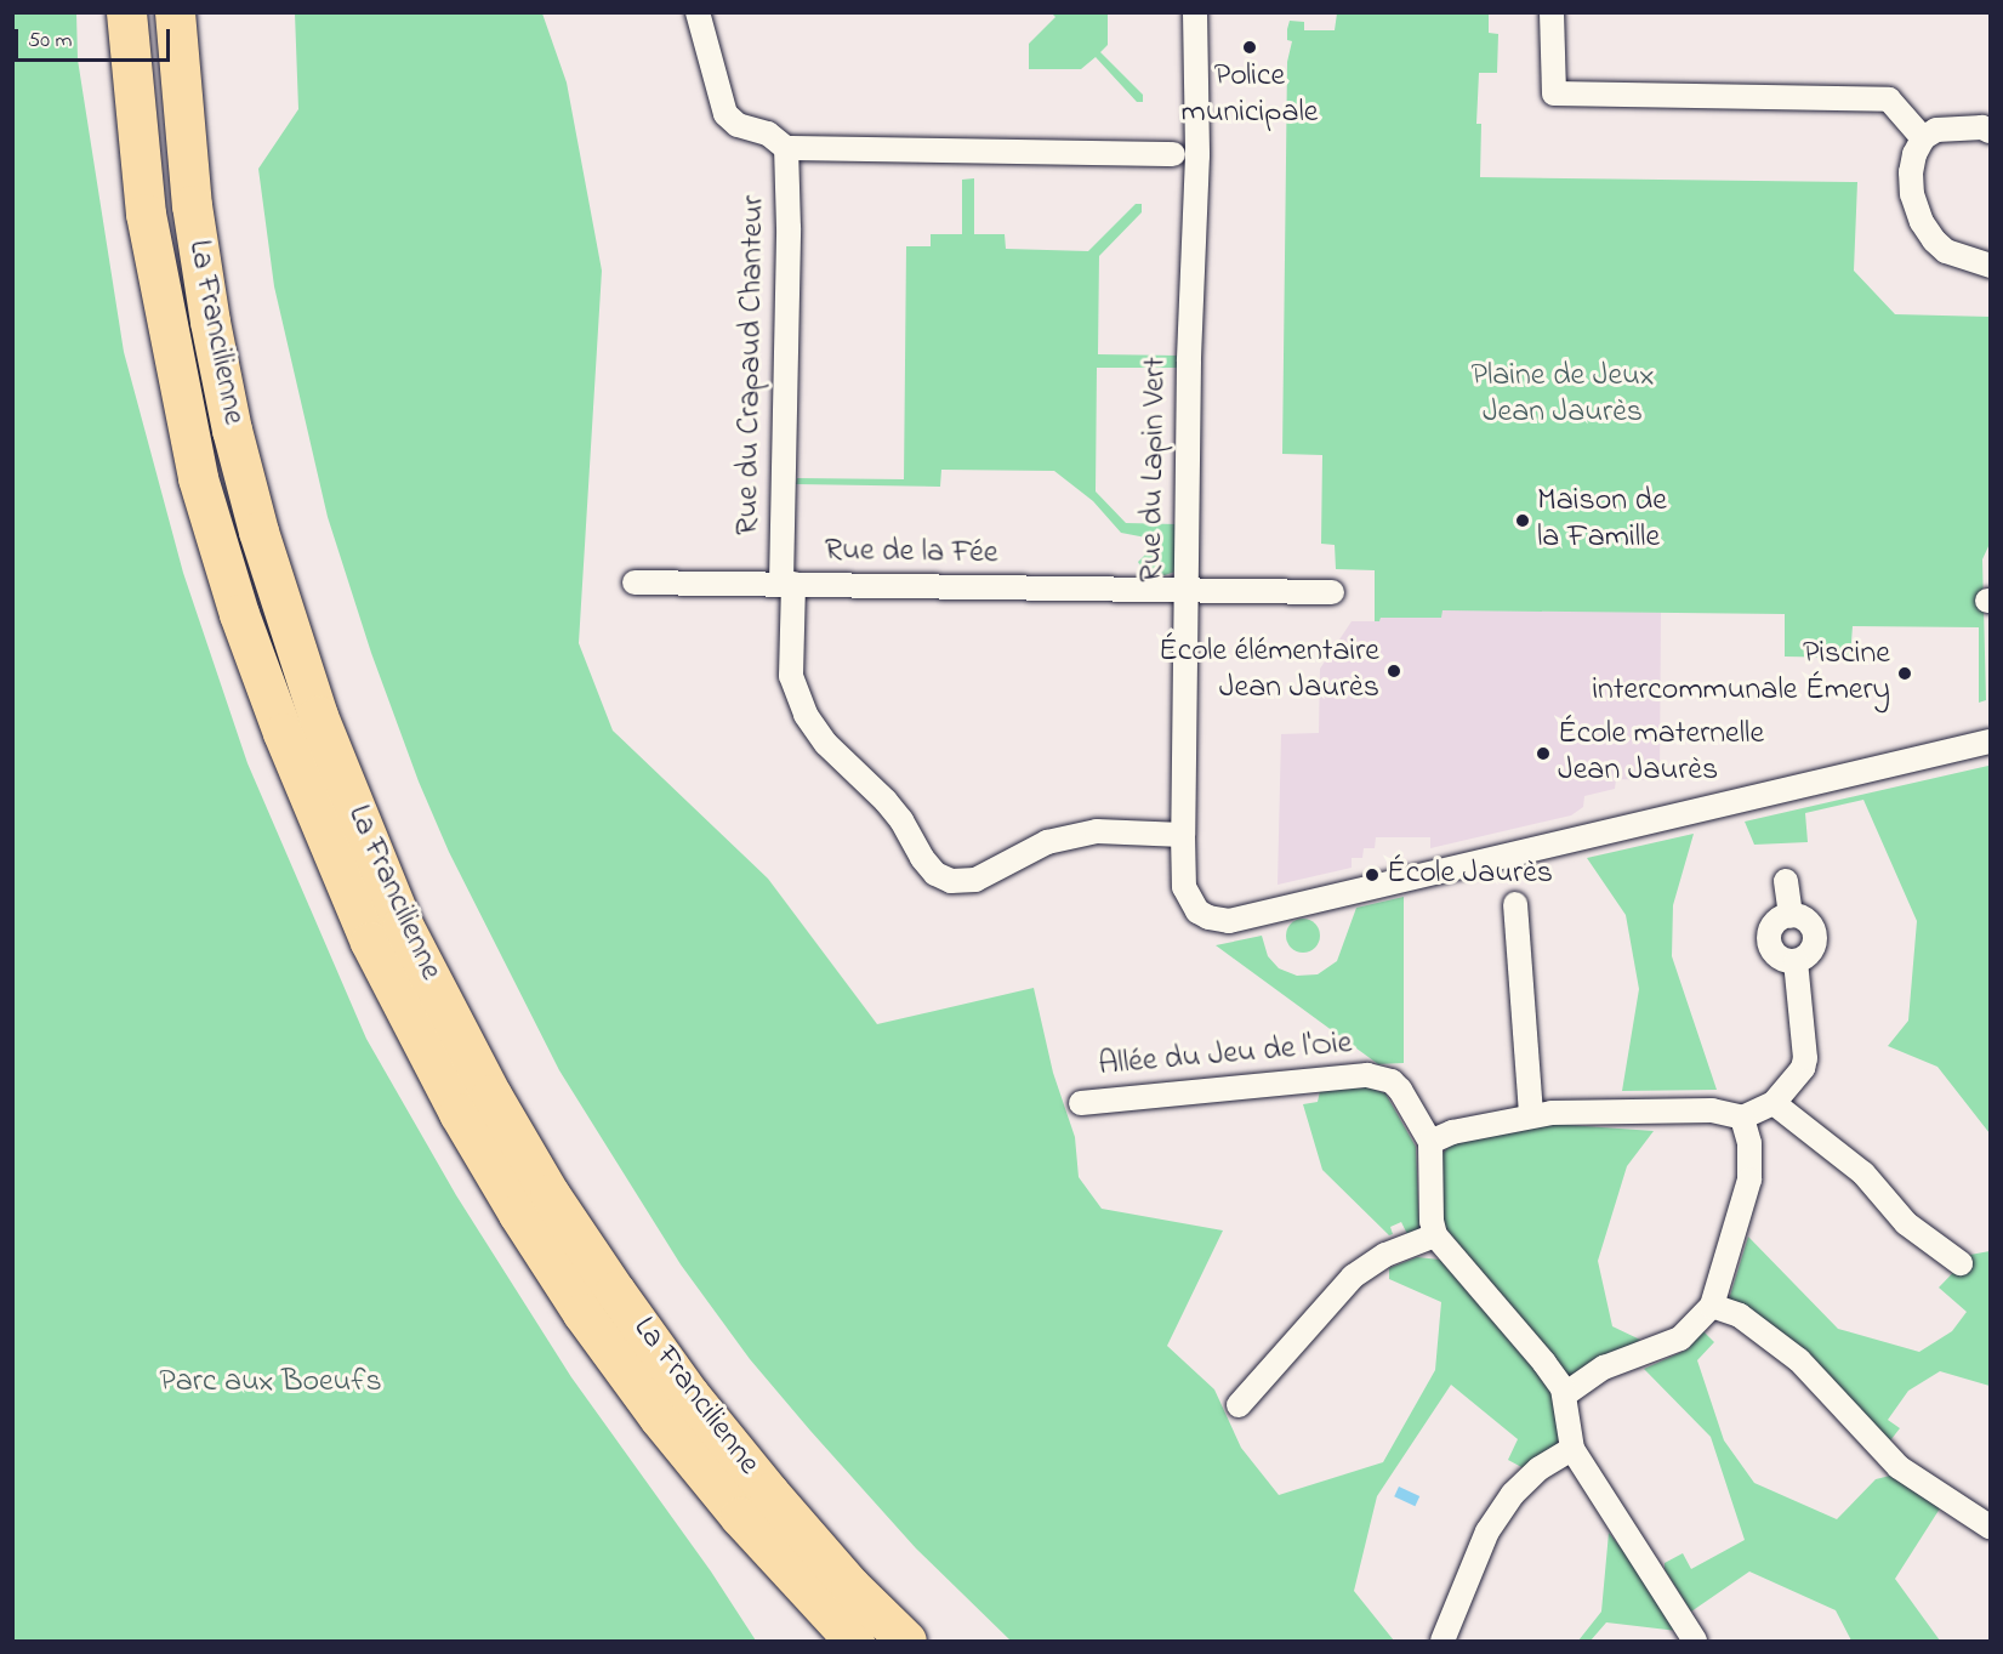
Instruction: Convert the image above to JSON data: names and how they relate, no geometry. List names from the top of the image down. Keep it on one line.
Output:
{"streets":{"highway":["La Francilienne"],"street":["Rue du Crapaud Chanteur","Rue du Lapin Vert","Rue de la Fée","Allée du Jeu de l'Oie"]},"crossings":[["Rue du Crapaud Chanteur","Rue du Lapin Vert"],["Rue du Crapaud Chanteur","Rue de la Fée"],["Rue du Lapin Vert","Rue de la Fée"]],"parks":["Plaine de Jeux Jean Jaurès","Parc aux Boeufs"],"places":["Police municipale","Maison de la Famille","École élémentaire Jean Jaurès","Piscine intercommunale Émery","École maternelle Jean Jaurès","École Jaurès"],"scale_bar":"50 m"}
